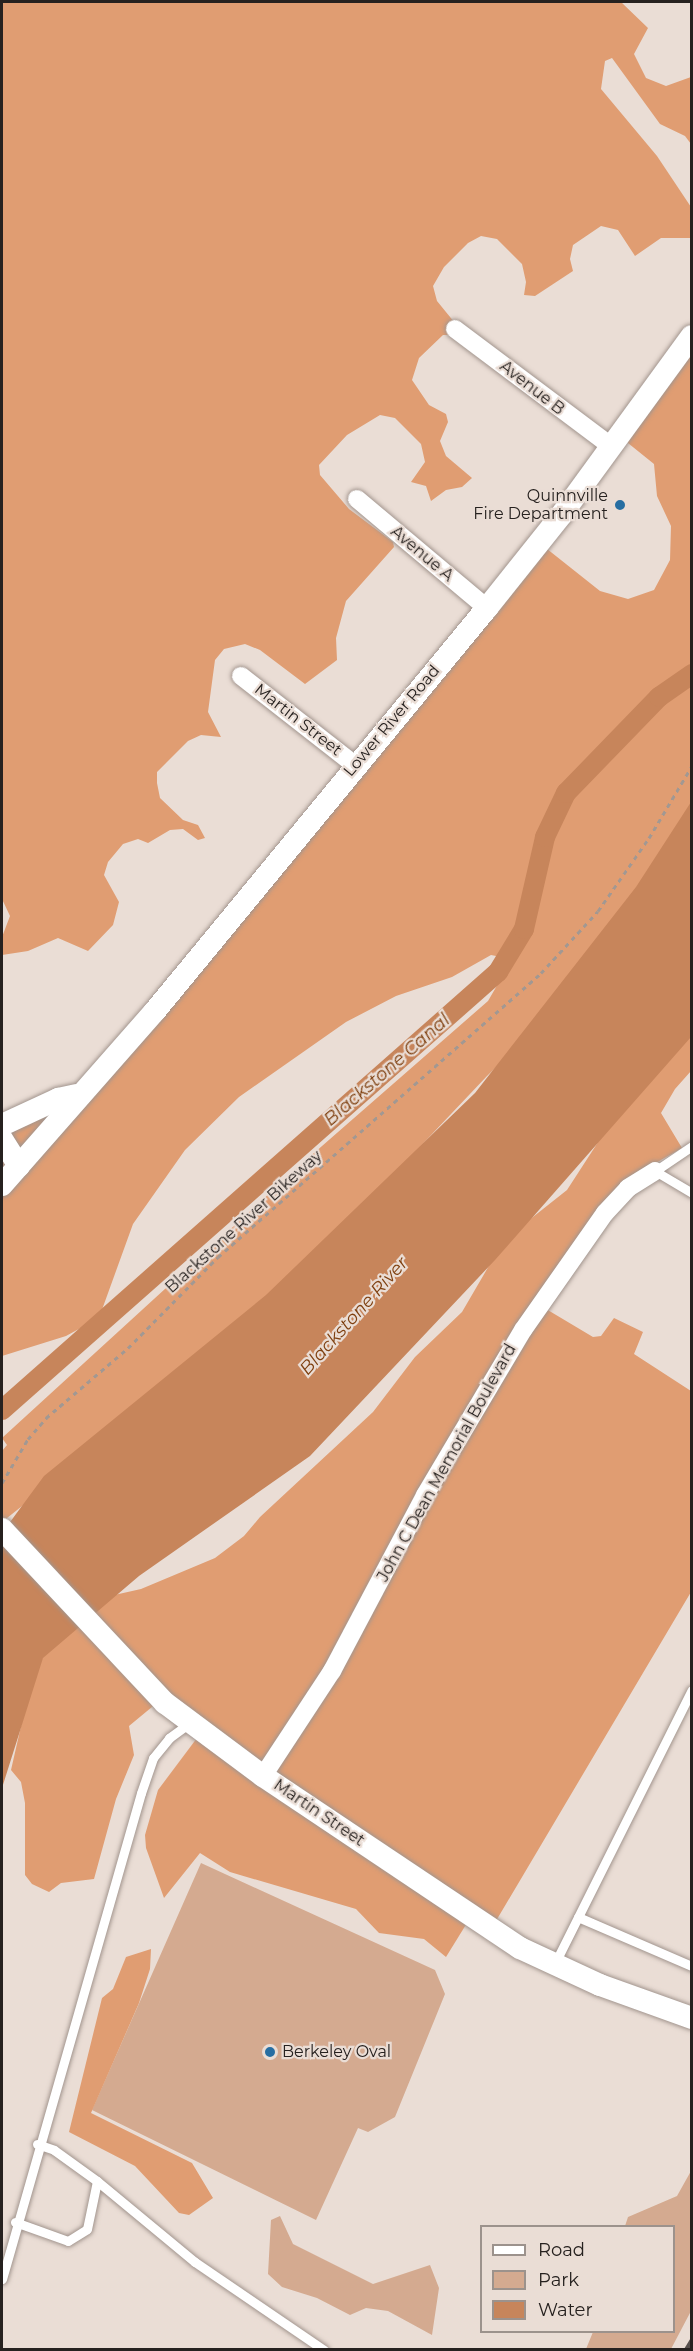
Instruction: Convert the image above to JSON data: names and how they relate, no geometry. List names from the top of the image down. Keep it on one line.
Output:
{"streets":{"street":["Avenue B","Avenue A","Martin Street","Lower River Road","John C Dean Memorial Boulevard"],"path":["Blackstone River Bikeway"]},"crossings":[["Avenue B","Lower River Road"],["Avenue A","Lower River Road"],["Martin Street","Lower River Road"],["Martin Street","John C Dean Memorial Boulevard"]],"water":["Blackstone Canal","Blackstone River"],"places":["Quinnville Fire Department","Berkeley Oval"],"legend":["Road","Park","Water"]}
